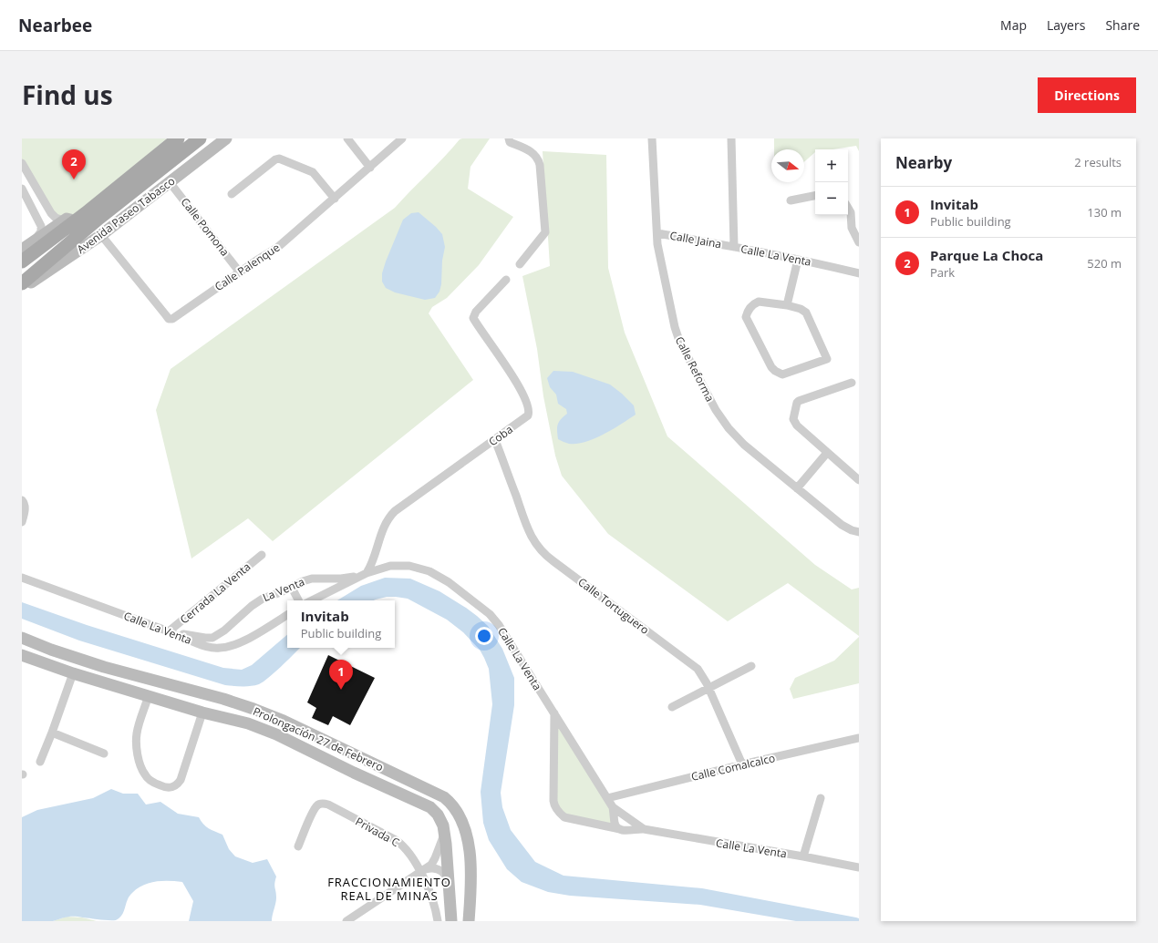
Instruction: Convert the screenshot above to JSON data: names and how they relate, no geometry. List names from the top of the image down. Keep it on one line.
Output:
{"streets":{"main road":["Avenida Paseo Tabasco"],"street":["Calle Pomona","Calle Jaina","Calle La Venta","Calle Palenque","Calle Reforma","Coba","La Venta","Cerrada La Venta","Calle Tortuguero","Prolongación 27 de Febrero","Calle Comalcalco","Privada C"]},"crossings":[["Avenida Paseo Tabasco","Calle Pomona"],["Avenida Paseo Tabasco","Calle Palenque"],["Calle Pomona","Calle Palenque"],["Calle Jaina","Calle La Venta"],["Calle Jaina","Calle Reforma"],["Calle La Venta","Coba"],["Calle La Venta","La Venta"],["Calle La Venta","Cerrada La Venta"],["Calle La Venta","Calle Comalcalco"],["Coba","La Venta"],["Coba","Calle Tortuguero"],["La Venta","Cerrada La Venta"],["Calle Tortuguero","Calle Comalcalco"]],"districts":["FRACCIONAMIENTO REAL DE MINAS"],"north":"right","page":{"header":"Nearbee","nav":["Map","Layers","Share"],"title":"Find us","buttons":"Directions","heading":["Nearby","2 results"],"map_buttons":["+","−"],"pins":["2","1"],"list":[{"mark":"1","name":"Invitab","note":"Public building","value":"130 m"},{"mark":"2","name":"Parque La Choca","note":"Park","value":"520 m"}],"popup":["Invitab","Public building"]}}
